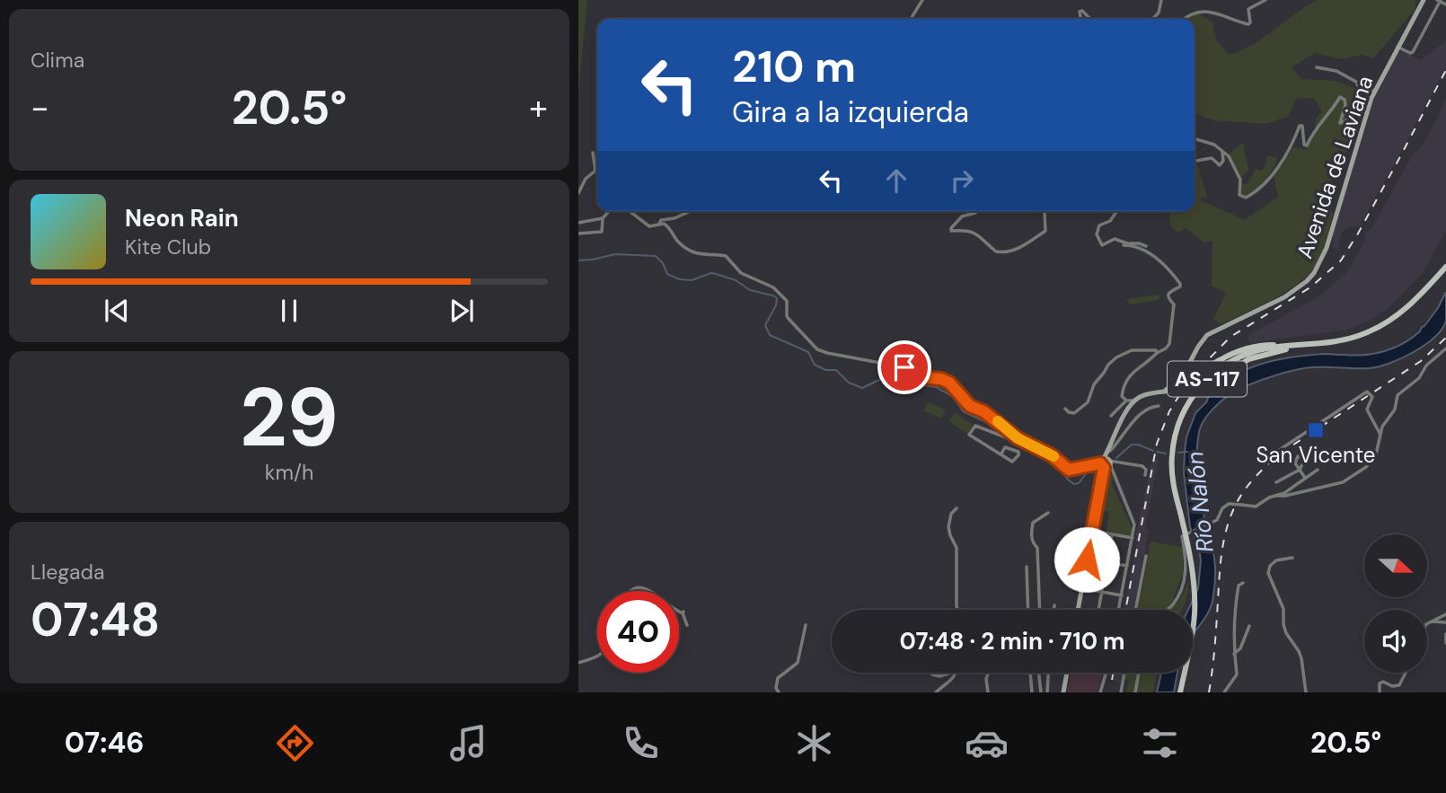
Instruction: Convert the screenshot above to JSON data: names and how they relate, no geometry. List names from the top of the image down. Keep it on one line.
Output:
{"streets":{"main road":["AS-117"],"street":["Avenida de Laviana"]},"water":["Río Nalón"],"places":{"transit":["San Vicente"]},"north":"right","page":{"tile":["Clima",["29","km/h"],["Llegada","07:48"]],"turn":["210 m","Gira a la izquierda"],"heat":["−","20.5°","+"],"song":["Neon Rain","Kite Club"],"limit":"40","trip":"07:48 · 2 min · 710 m","tabs":["07:46","20.5°"]}}
